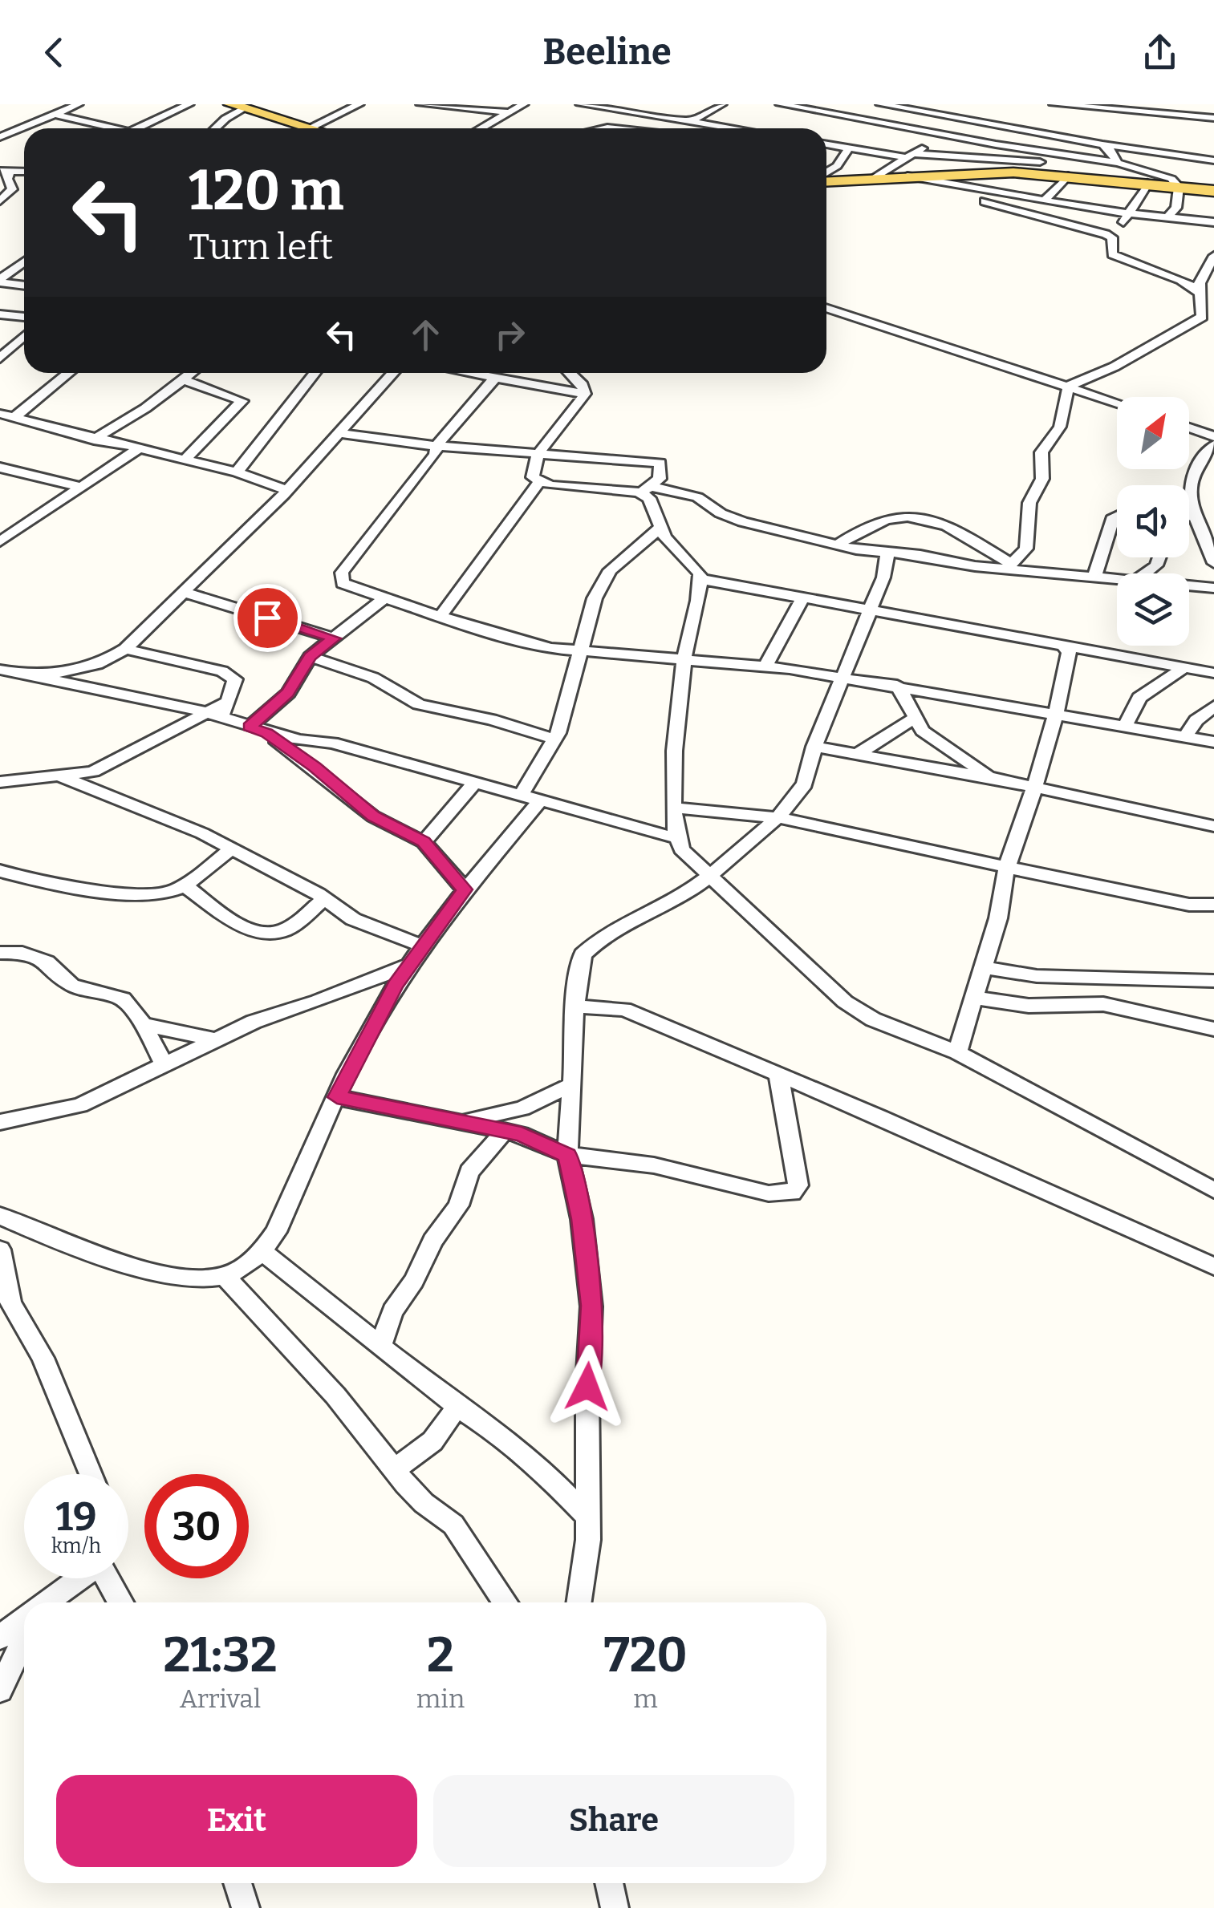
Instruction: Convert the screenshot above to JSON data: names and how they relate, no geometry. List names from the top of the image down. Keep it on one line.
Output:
{"north":"top right","page":{"header":"Beeline","turn":["120 m","Turn left"],"speed":"19 km/h","limit":"30","eta":["21:32","Arrival","2","min","720","m"],"buttons":["Exit","Share"]}}
